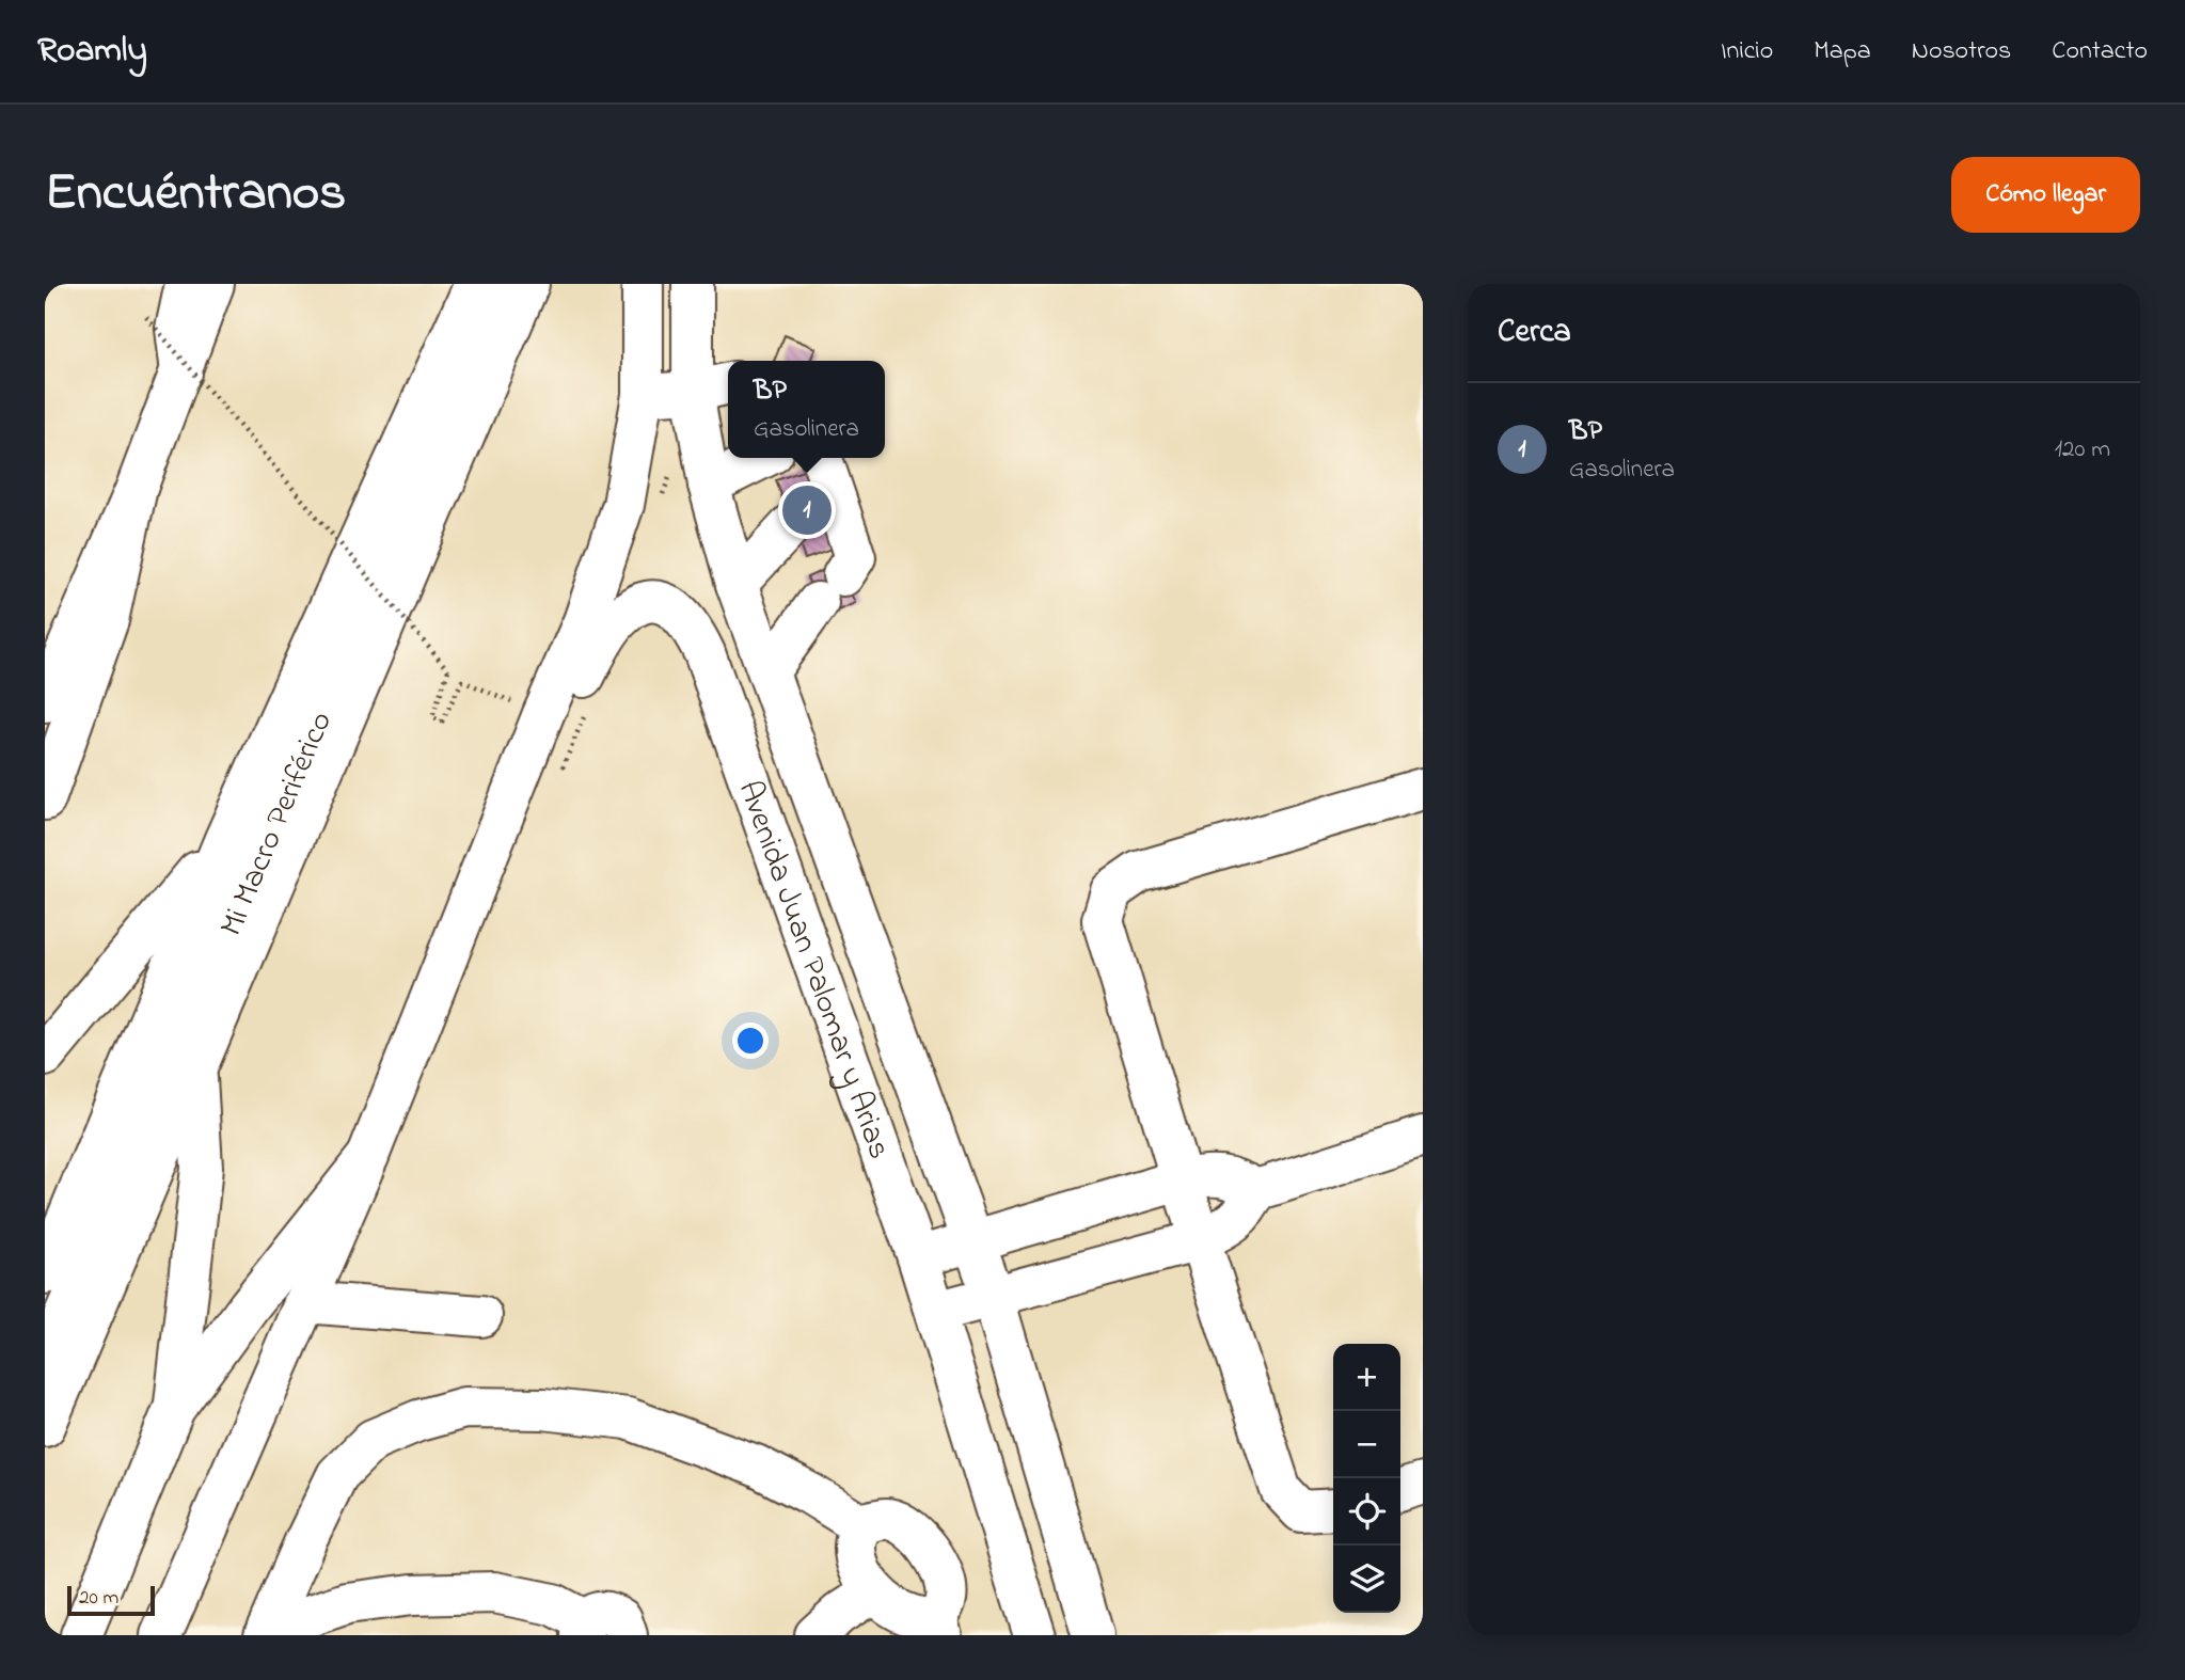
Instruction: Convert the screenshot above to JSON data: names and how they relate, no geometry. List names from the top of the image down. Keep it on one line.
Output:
{"streets":{"main road":["Mi Macro Periférico","Avenida Juan Palomar y Arias"]},"scale_bar":"20 m","page":{"header":"Roamly","nav":["Inicio","Mapa","Nosotros","Contacto"],"title":"Encuéntranos","buttons":"Cómo llegar","heading":"Cerca","popup":["BP","Gasolinera"],"list":[{"mark":"1","name":"BP","note":"Gasolinera","value":"120 m"}],"pins":"1","map_buttons":["+","−"],"scale":"20 m"}}
